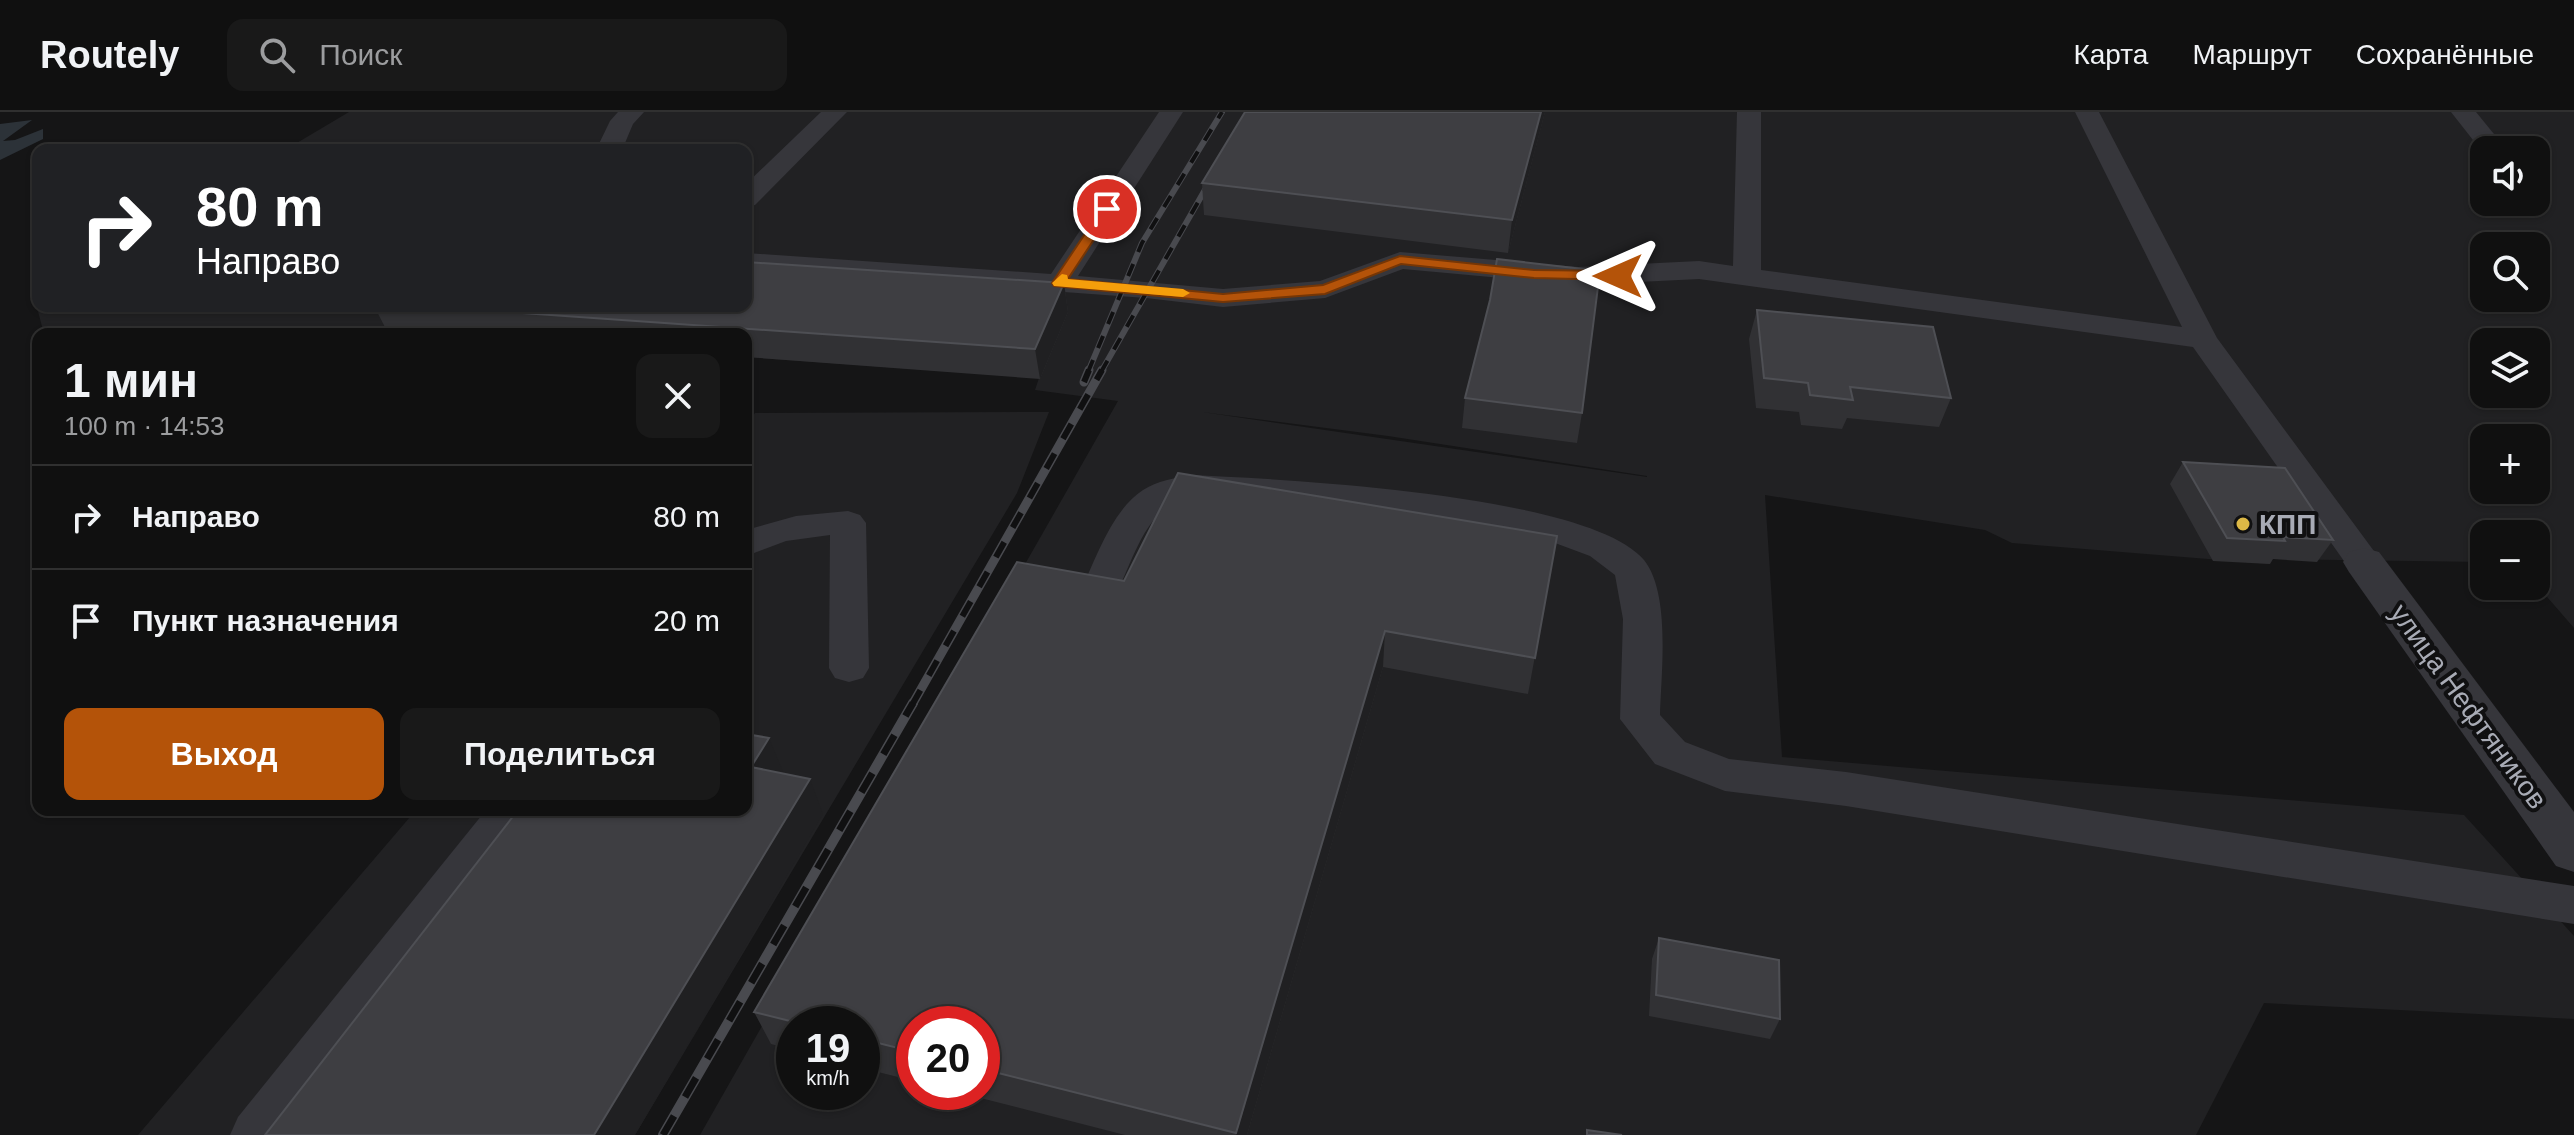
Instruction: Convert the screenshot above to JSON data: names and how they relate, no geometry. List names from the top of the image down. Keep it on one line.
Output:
{"streets":{"street":["улица Нефтяников"]},"places":["КПП"],"page":{"header":"Routely","search":"Поиск","nav":["Карта","Маршрут","Сохранённые"],"map_buttons":["+","−"],"turn":["80 m","Направо"],"heading":["1 мин","100 m · 14:53"],"list":[{"name":"Направо","value":"80 m"},{"name":"Пункт назначения","value":"20 m"}],"buttons":["Выход","Поделиться"],"speed":"19 km/h","limit":"20"}}
